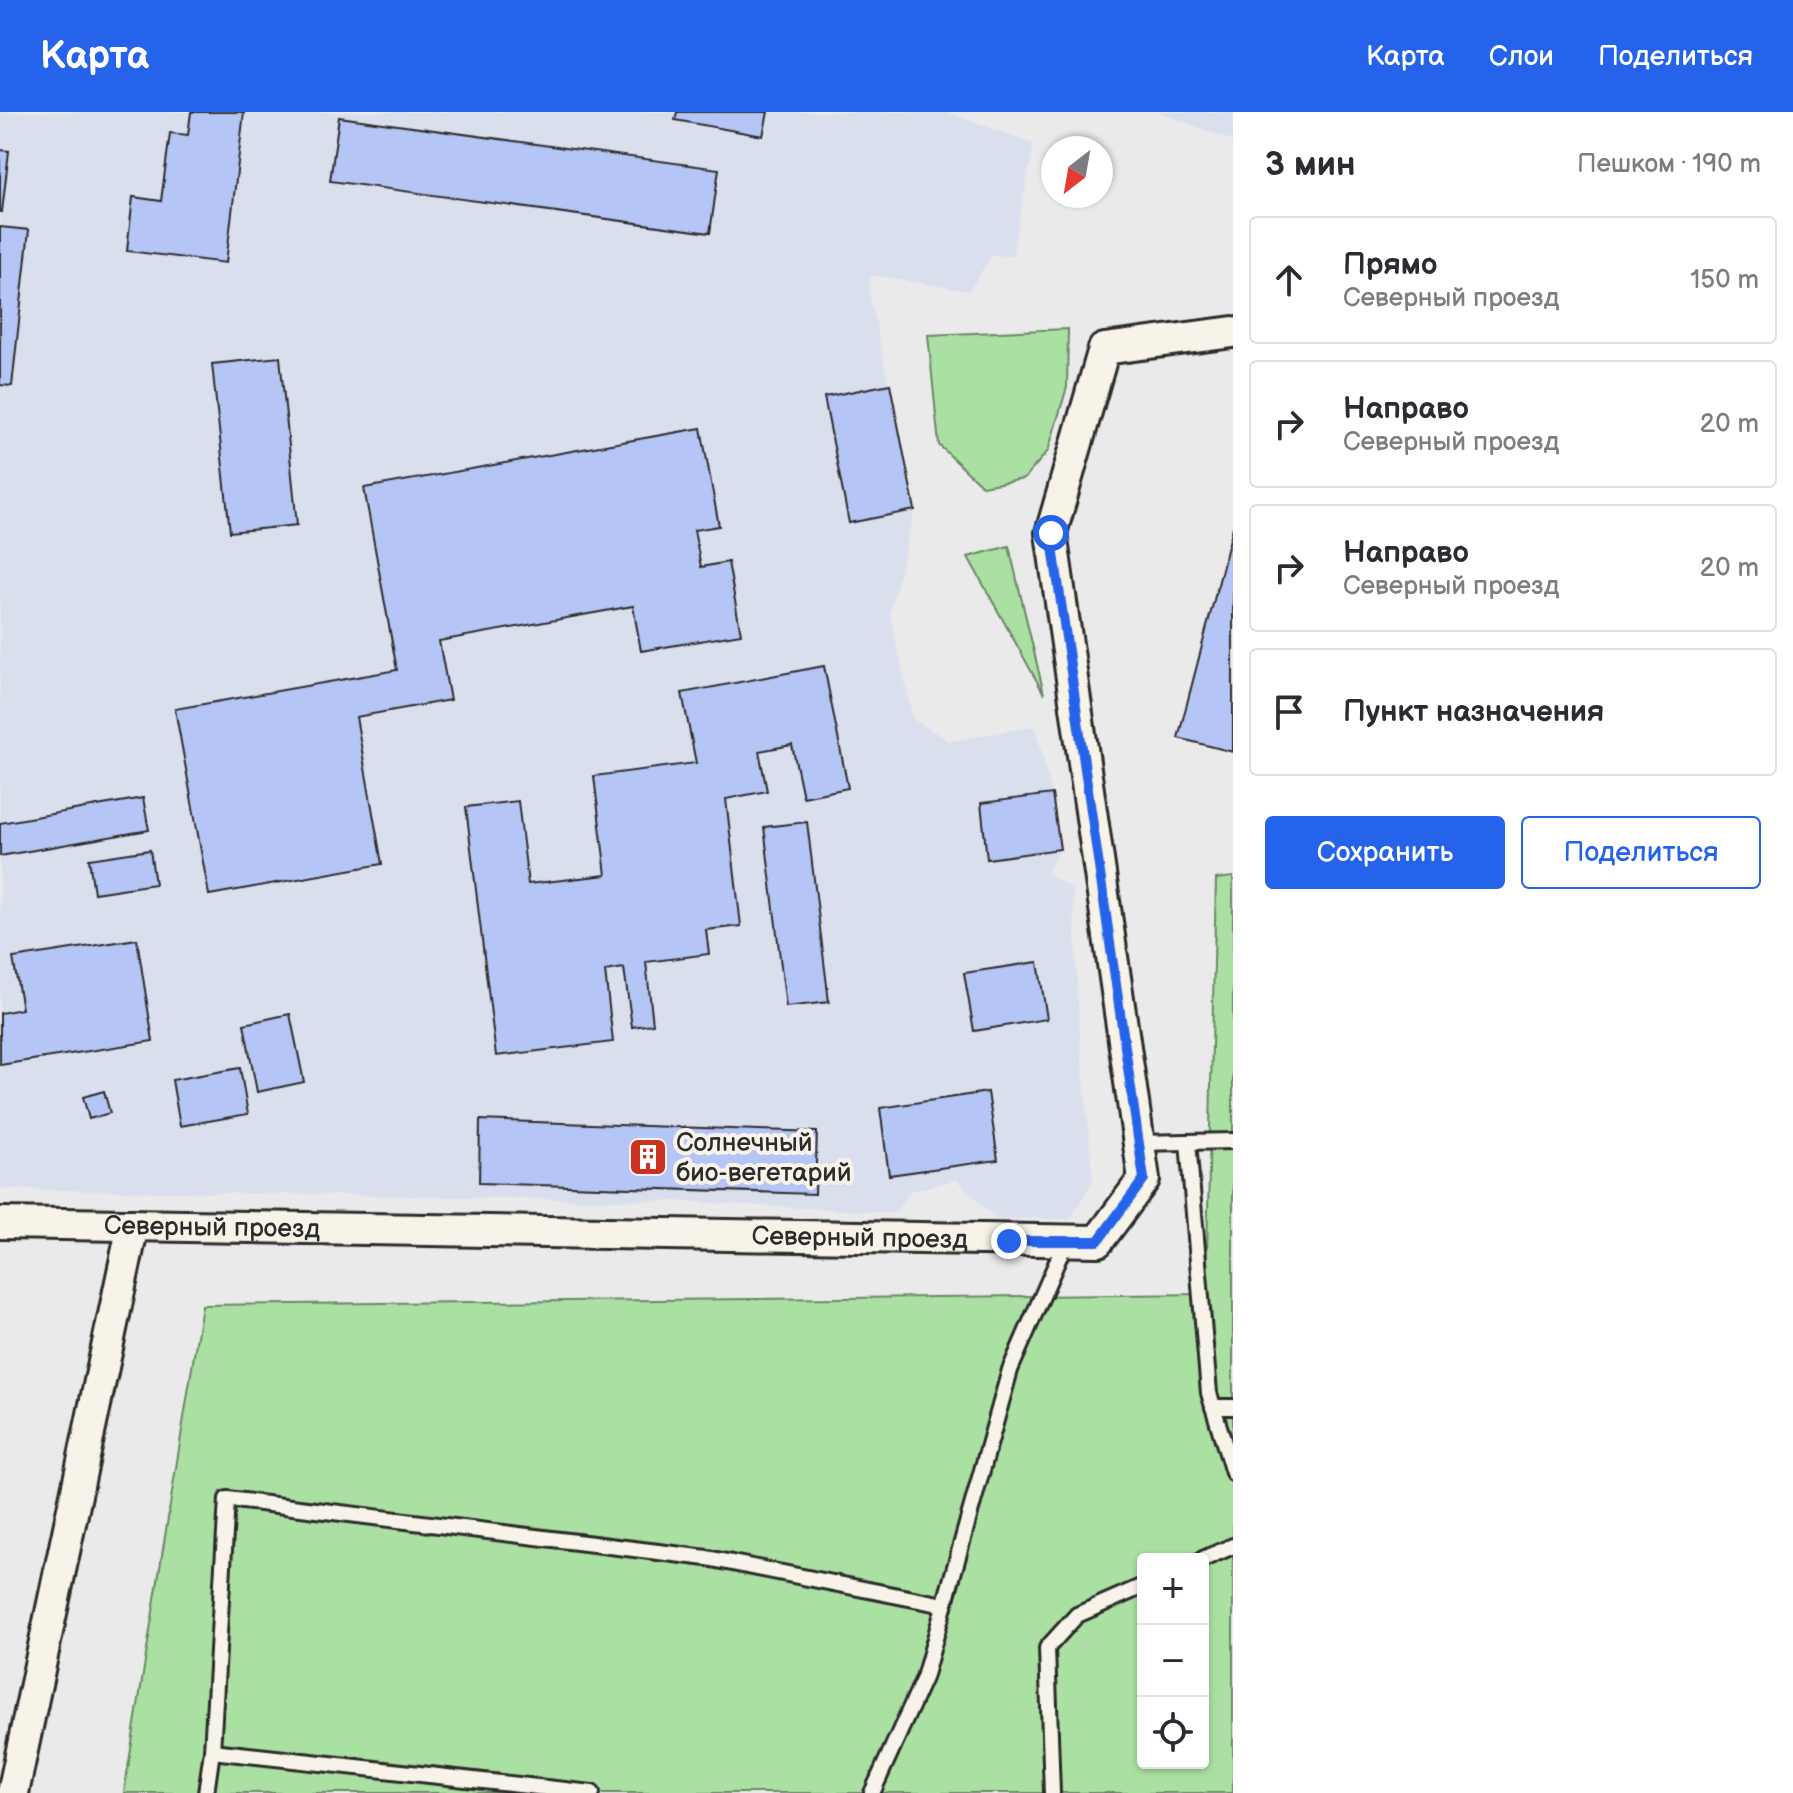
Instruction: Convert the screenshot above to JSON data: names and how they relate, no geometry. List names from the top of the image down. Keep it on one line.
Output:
{"streets":{"street":["Северный проезд"]},"places":{"building":["Солнечный био-вегетарий"]},"north":"bottom left","page":{"header":"Карта","nav":["Карта","Слои","Поделиться"],"heading":["3 мин","Пешком · 190 m"],"list":[["Прямо","Северный проезд","150 m"],["Направо","Северный проезд","20 m"],["Направо","Северный проезд","20 m"],"Пункт назначения"],"buttons":["Сохранить","Поделиться"],"map_buttons":["+","−"]}}
